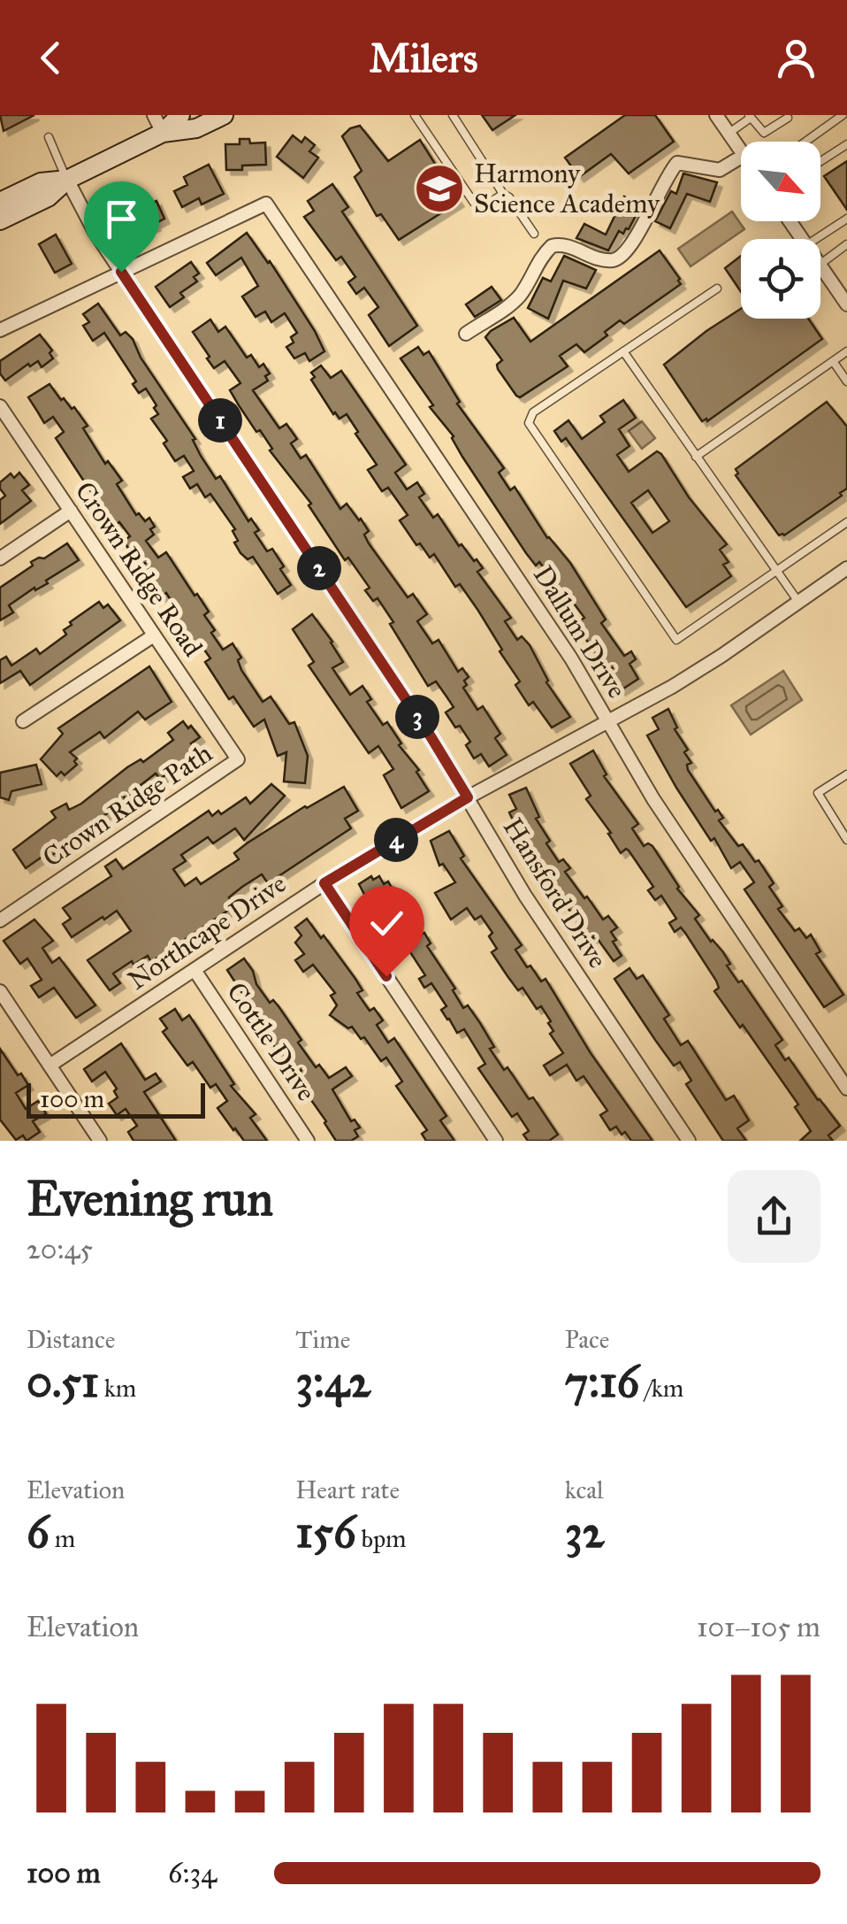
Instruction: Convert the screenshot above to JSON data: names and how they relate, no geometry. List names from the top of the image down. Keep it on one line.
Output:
{"streets":{"street":["Crown Ridge Road","Dallum Drive","Crown Ridge Path","Hansford Drive","Northcape Drive","Cottle Drive"]},"crossings":[["Crown Ridge Road","Crown Ridge Path"],["Dallum Drive","Hansford Drive"],["Dallum Drive","Northcape Drive"],["Hansford Drive","Northcape Drive"],["Northcape Drive","Cottle Drive"]],"places":{"school or university":["Harmony Science Academy"]},"scale_bar":"100 m","north":"bottom right","page":{"header":"Milers","pins":["1","2","3","4"],"scale":"100 m","heading":["Evening run","20:45"],"stats":[["Distance","0.51 km"],["Time","3:42"],["Pace","7:16 /km"],["Elevation","6 m"],["Heart rate","156 bpm"],["kcal","32"]],"chart":["Elevation","101–105 m"],"list":[{"name":"100 m","note":"6:34"}]}}
